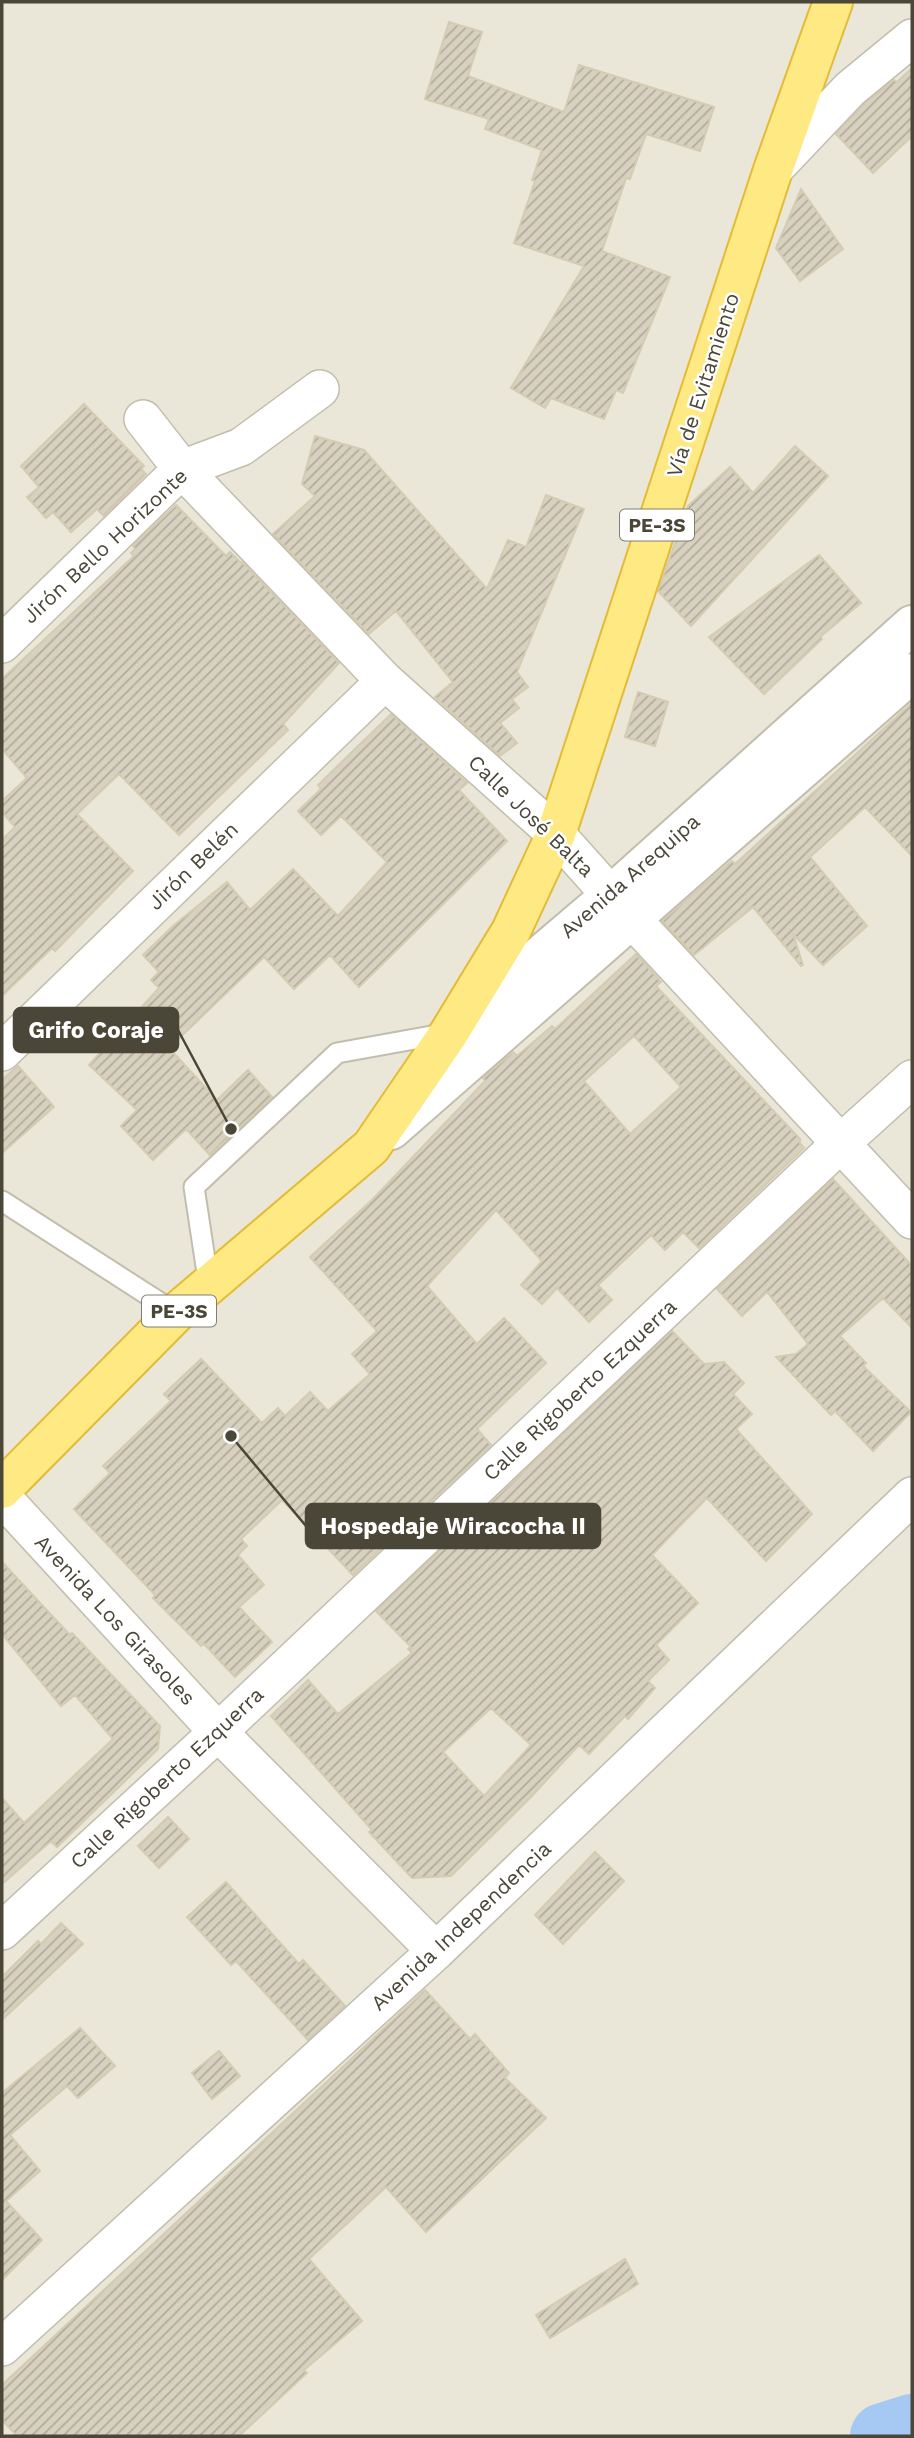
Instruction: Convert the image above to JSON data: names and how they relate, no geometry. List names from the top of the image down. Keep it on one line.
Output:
{"streets":{"highway":["Vía de Evitamiento","PE-3S","Avenida Arequipa"],"street":["Jirón Bello Horizonte","Calle José Balta","Jirón Belén","Calle Rigoberto Ezquerra","Avenida Los Girasoles","Avenida Independencia"]},"crossings":[["Vía de Evitamiento","Calle José Balta"],["Vía de Evitamiento","Avenida Arequipa"],["Jirón Bello Horizonte","Calle José Balta"],["Calle José Balta","Jirón Belén"],["Calle José Balta","Avenida Arequipa"],["Calle José Balta","Calle Rigoberto Ezquerra"],["Calle Rigoberto Ezquerra","Avenida Los Girasoles"],["Avenida Los Girasoles","Avenida Independencia"]],"places":["Grifo Coraje","Hospedaje Wiracocha II"]}
